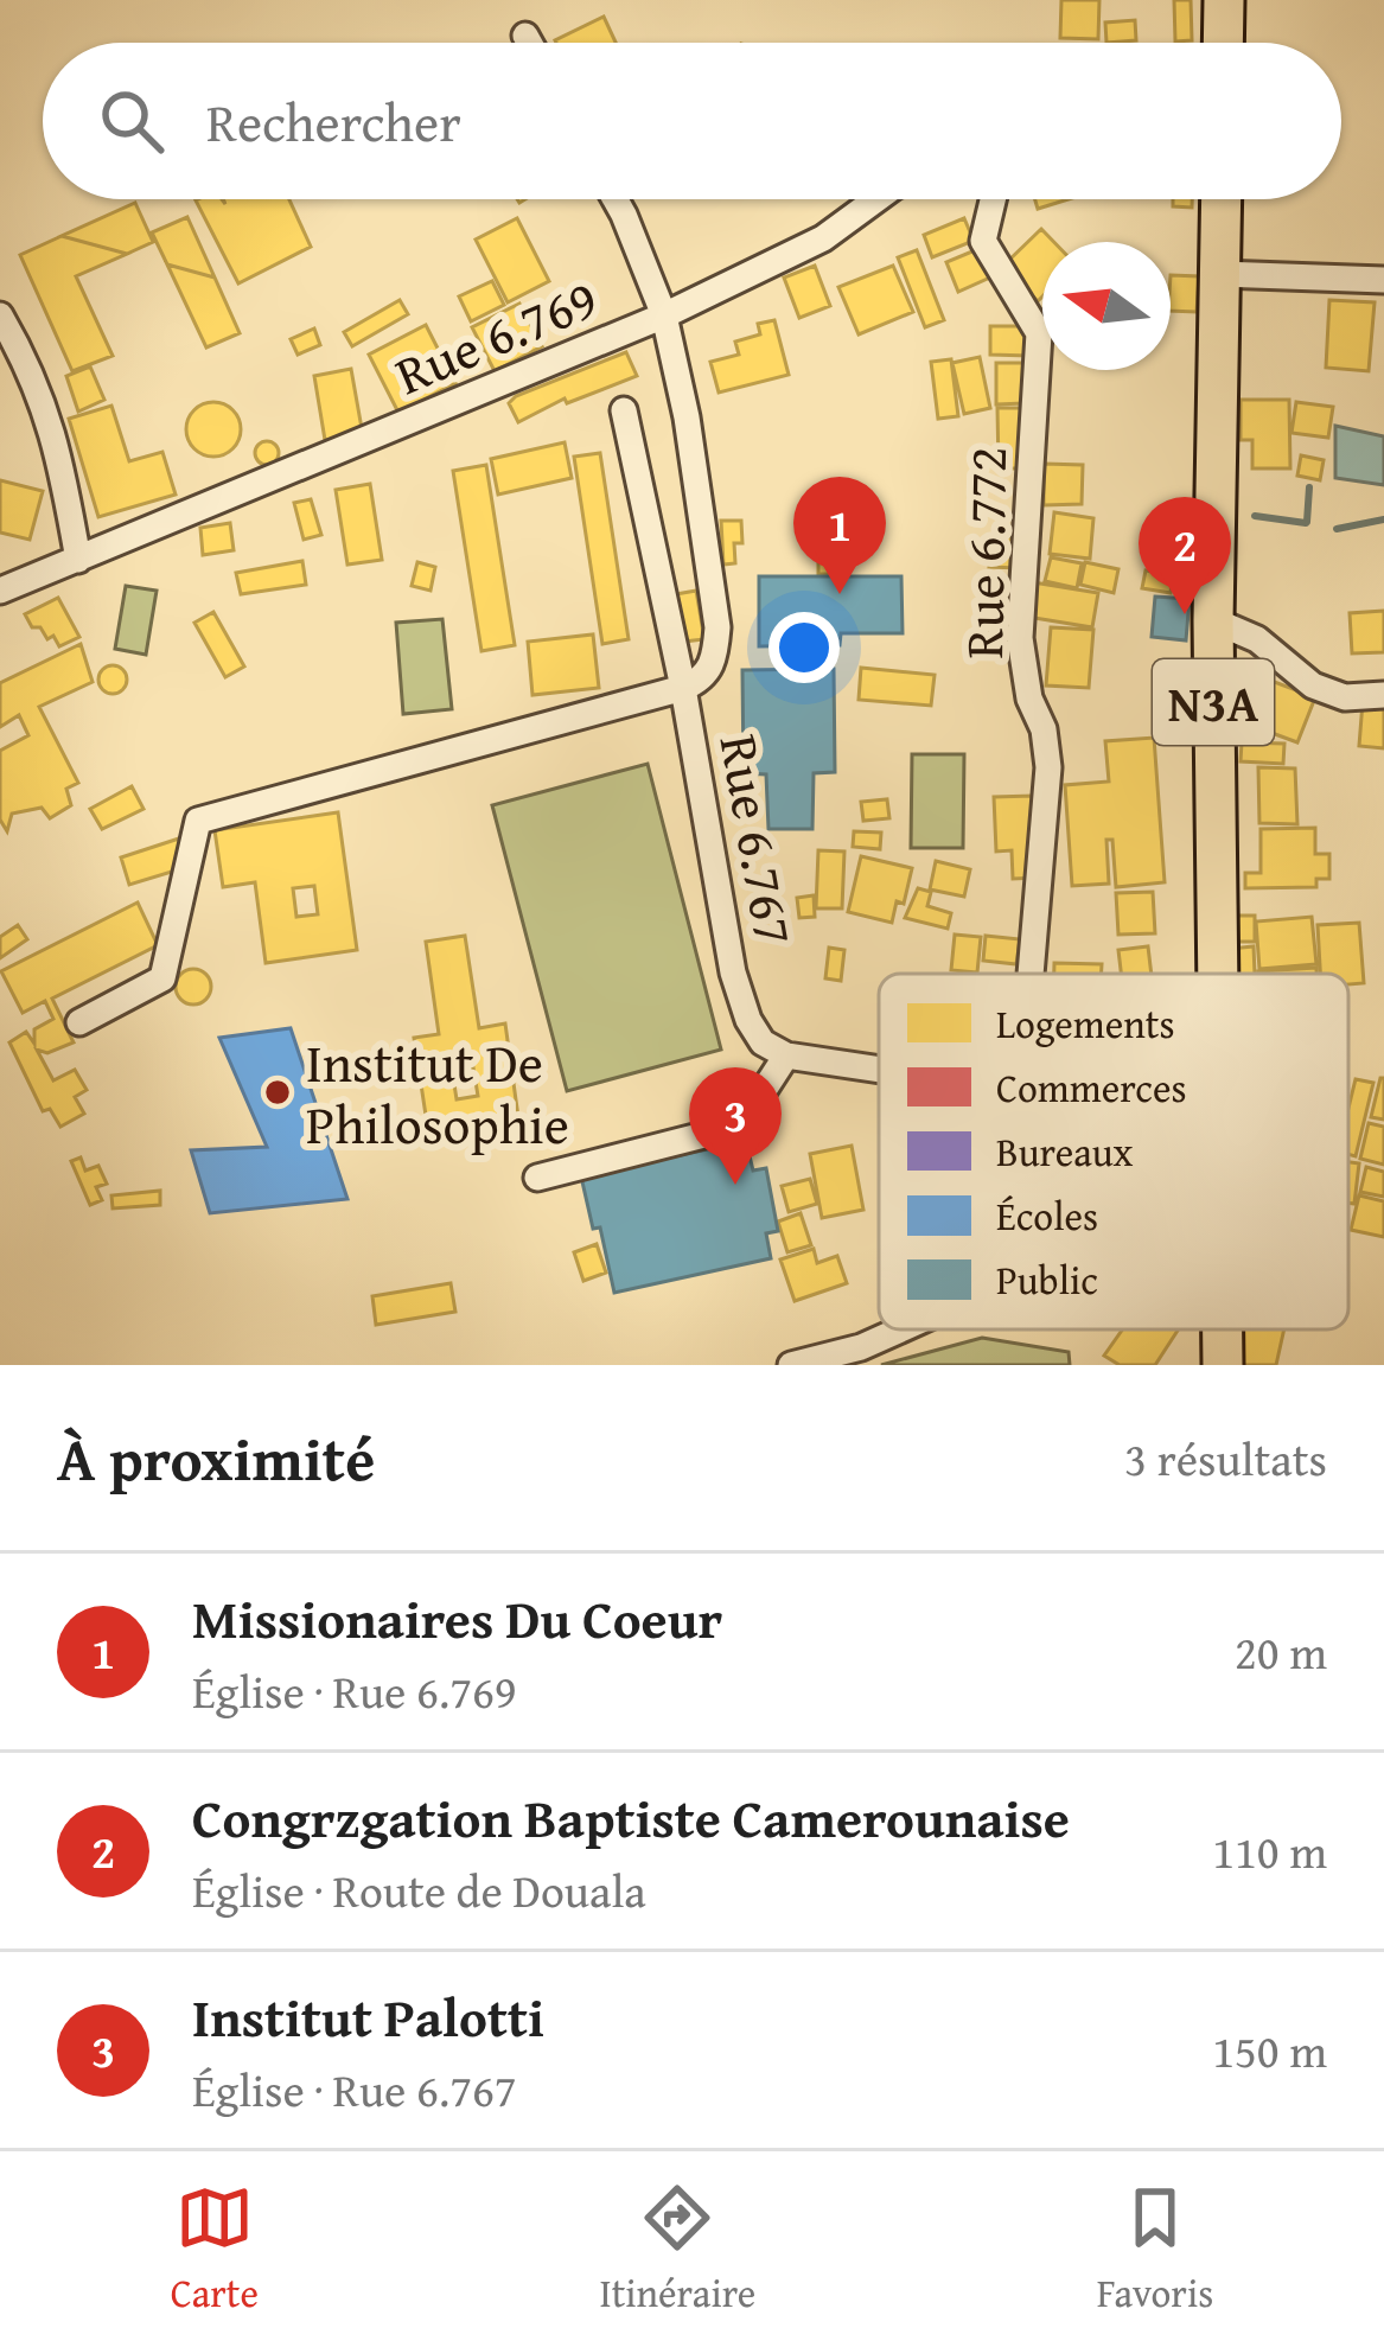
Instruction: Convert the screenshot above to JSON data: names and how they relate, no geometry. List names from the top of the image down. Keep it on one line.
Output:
{"streets":{"highway":["N3A"],"street":["Rue 6.769","Rue 6.772","Rue 6.767"]},"crossings":[["Rue 6.769","Rue 6.767"]],"places":["Institut De Philosophie"],"legend":["Logements","Commerces","Bureaux","Écoles","Public"],"north":"left","page":{"search":"Rechercher","pins":["1","2","3"],"heading":["À proximité","3 résultats"],"list":[{"mark":"1","name":"Missionaires Du Coeur","note":"Église · Rue 6.769","value":"20 m"},{"mark":"2","name":"Congrzgation Baptiste Camerounaise","note":"Église · Route de Douala","value":"110 m"},{"mark":"3","name":"Institut Palotti","note":"Église · Rue 6.767","value":"150 m"}],"nav":["Carte","Itinéraire","Favoris"]}}
